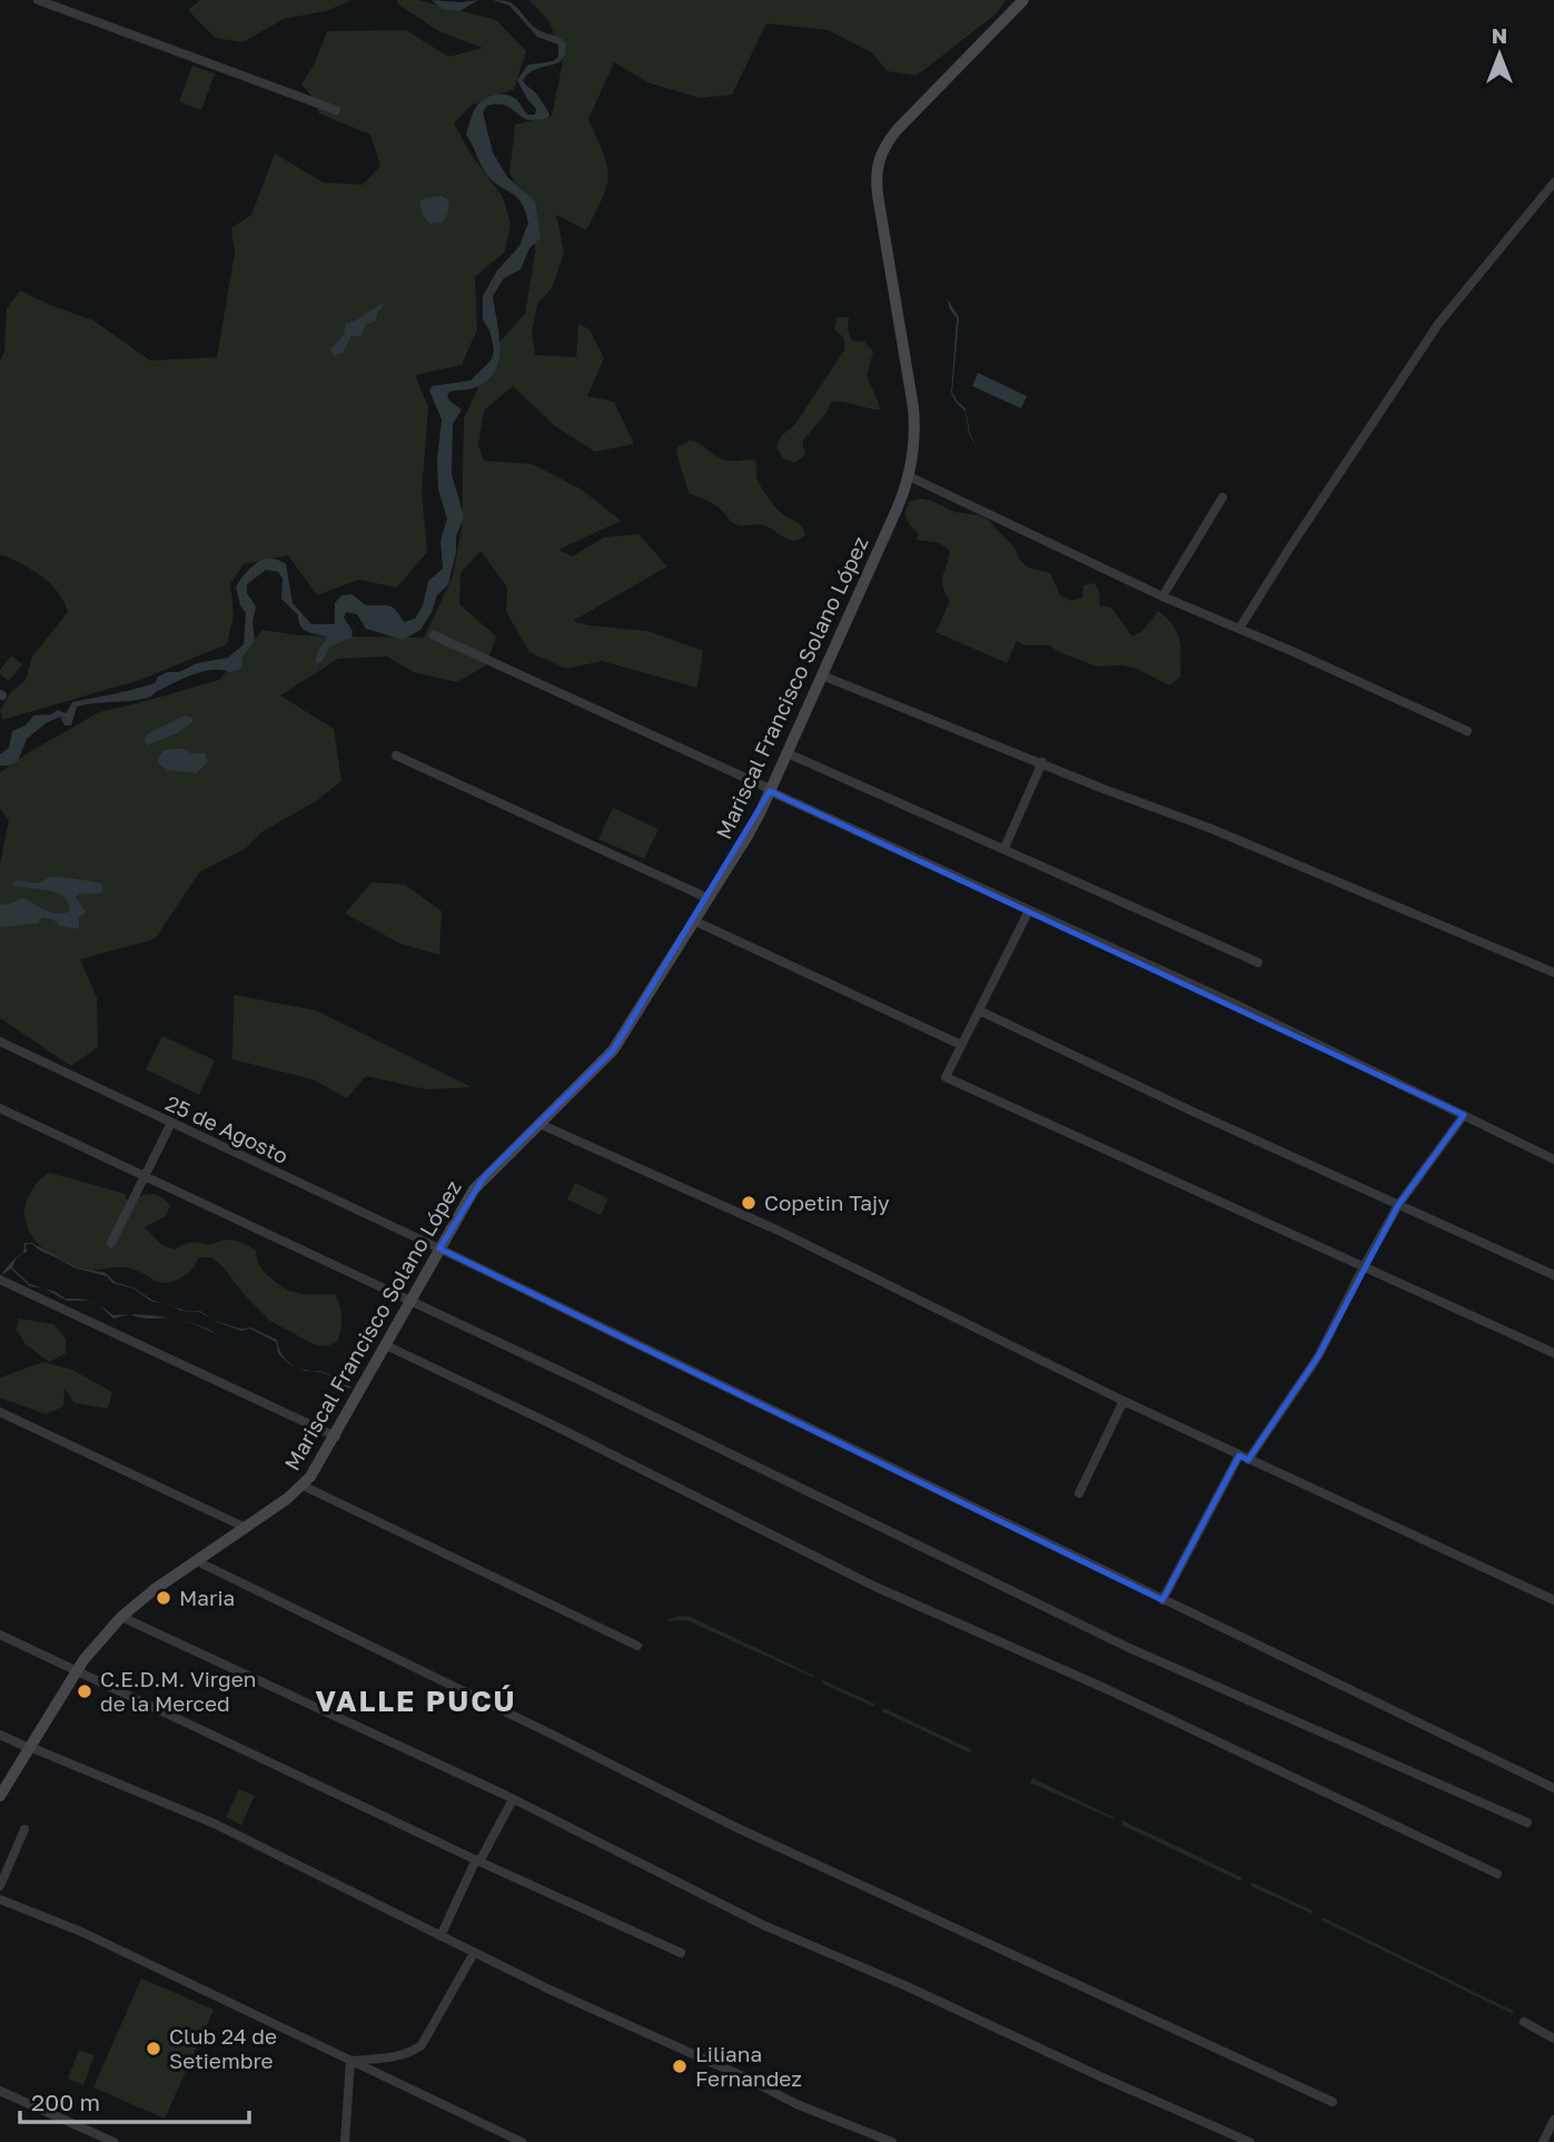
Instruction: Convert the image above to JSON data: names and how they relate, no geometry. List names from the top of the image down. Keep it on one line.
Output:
{"streets":{"main road":["Mariscal Francisco Solano López"],"street":["25 de Agosto"]},"crossings":[["Mariscal Francisco Solano López","25 de Agosto"]],"districts":["VALLE PUCÚ"],"places":["Copetin Tajy","Maria","C.E.D.M. Virgen de la Merced","Club 24 de Setiembre","Liliana Fernandez"],"scale_bar":"200 m","north":"top"}
